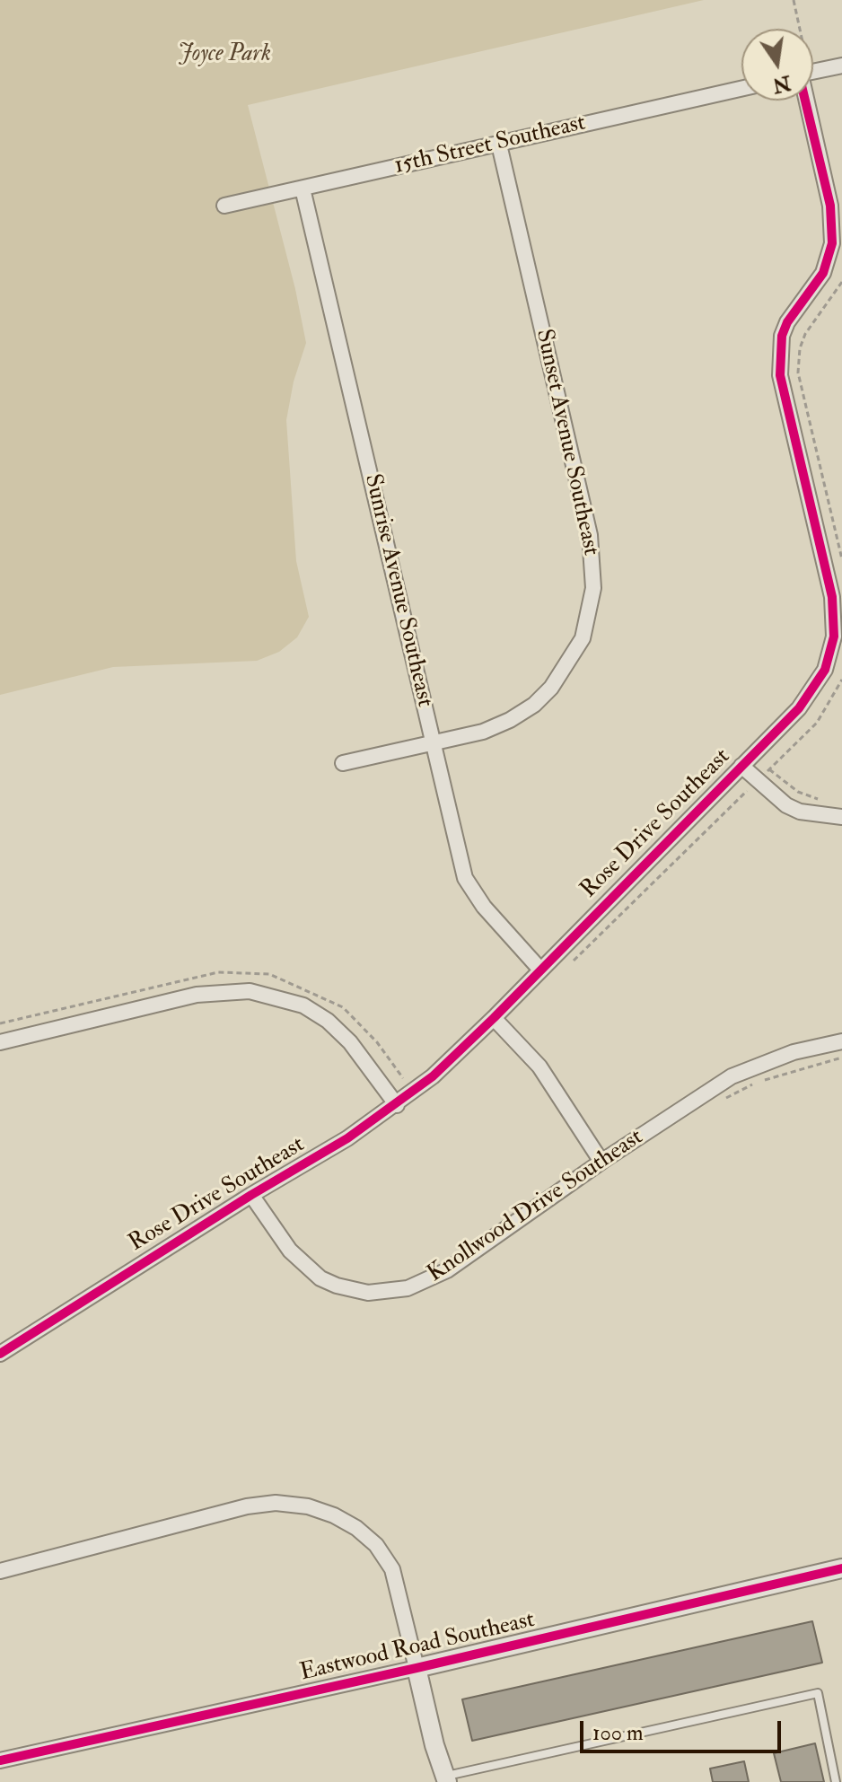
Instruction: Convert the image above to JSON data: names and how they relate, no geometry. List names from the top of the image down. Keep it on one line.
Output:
{"streets":{"street":["15th Street Southeast","Sunset Avenue Southeast","Sunrise Avenue Southeast","Rose Drive Southeast","Knollwood Drive Southeast","Eastwood Road Southeast"]},"crossings":[["15th Street Southeast","Sunset Avenue Southeast"],["15th Street Southeast","Sunrise Avenue Southeast"],["Sunset Avenue Southeast","Sunrise Avenue Southeast"],["Sunrise Avenue Southeast","Rose Drive Southeast"],["Rose Drive Southeast","Knollwood Drive Southeast"]],"parks":["Joyce Park"],"scale_bar":"100 m","north":"bottom"}
